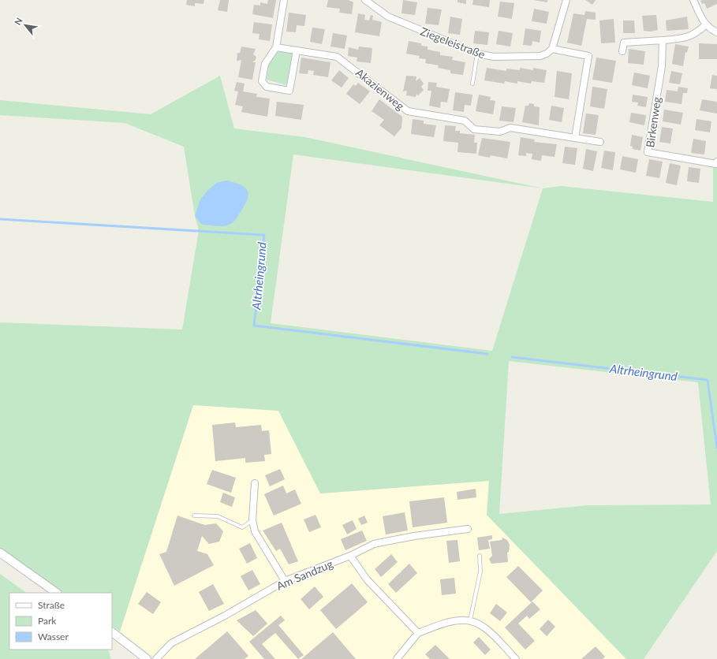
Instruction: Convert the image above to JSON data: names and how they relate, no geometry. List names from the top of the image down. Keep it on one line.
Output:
{"streets":{"street":["Ziegeleistraße","Akazienweg","Birkenweg","Am Sandzug"]},"water":["Altrheingrund"],"legend":["Straße","Park","Wasser"],"north":"top left"}
